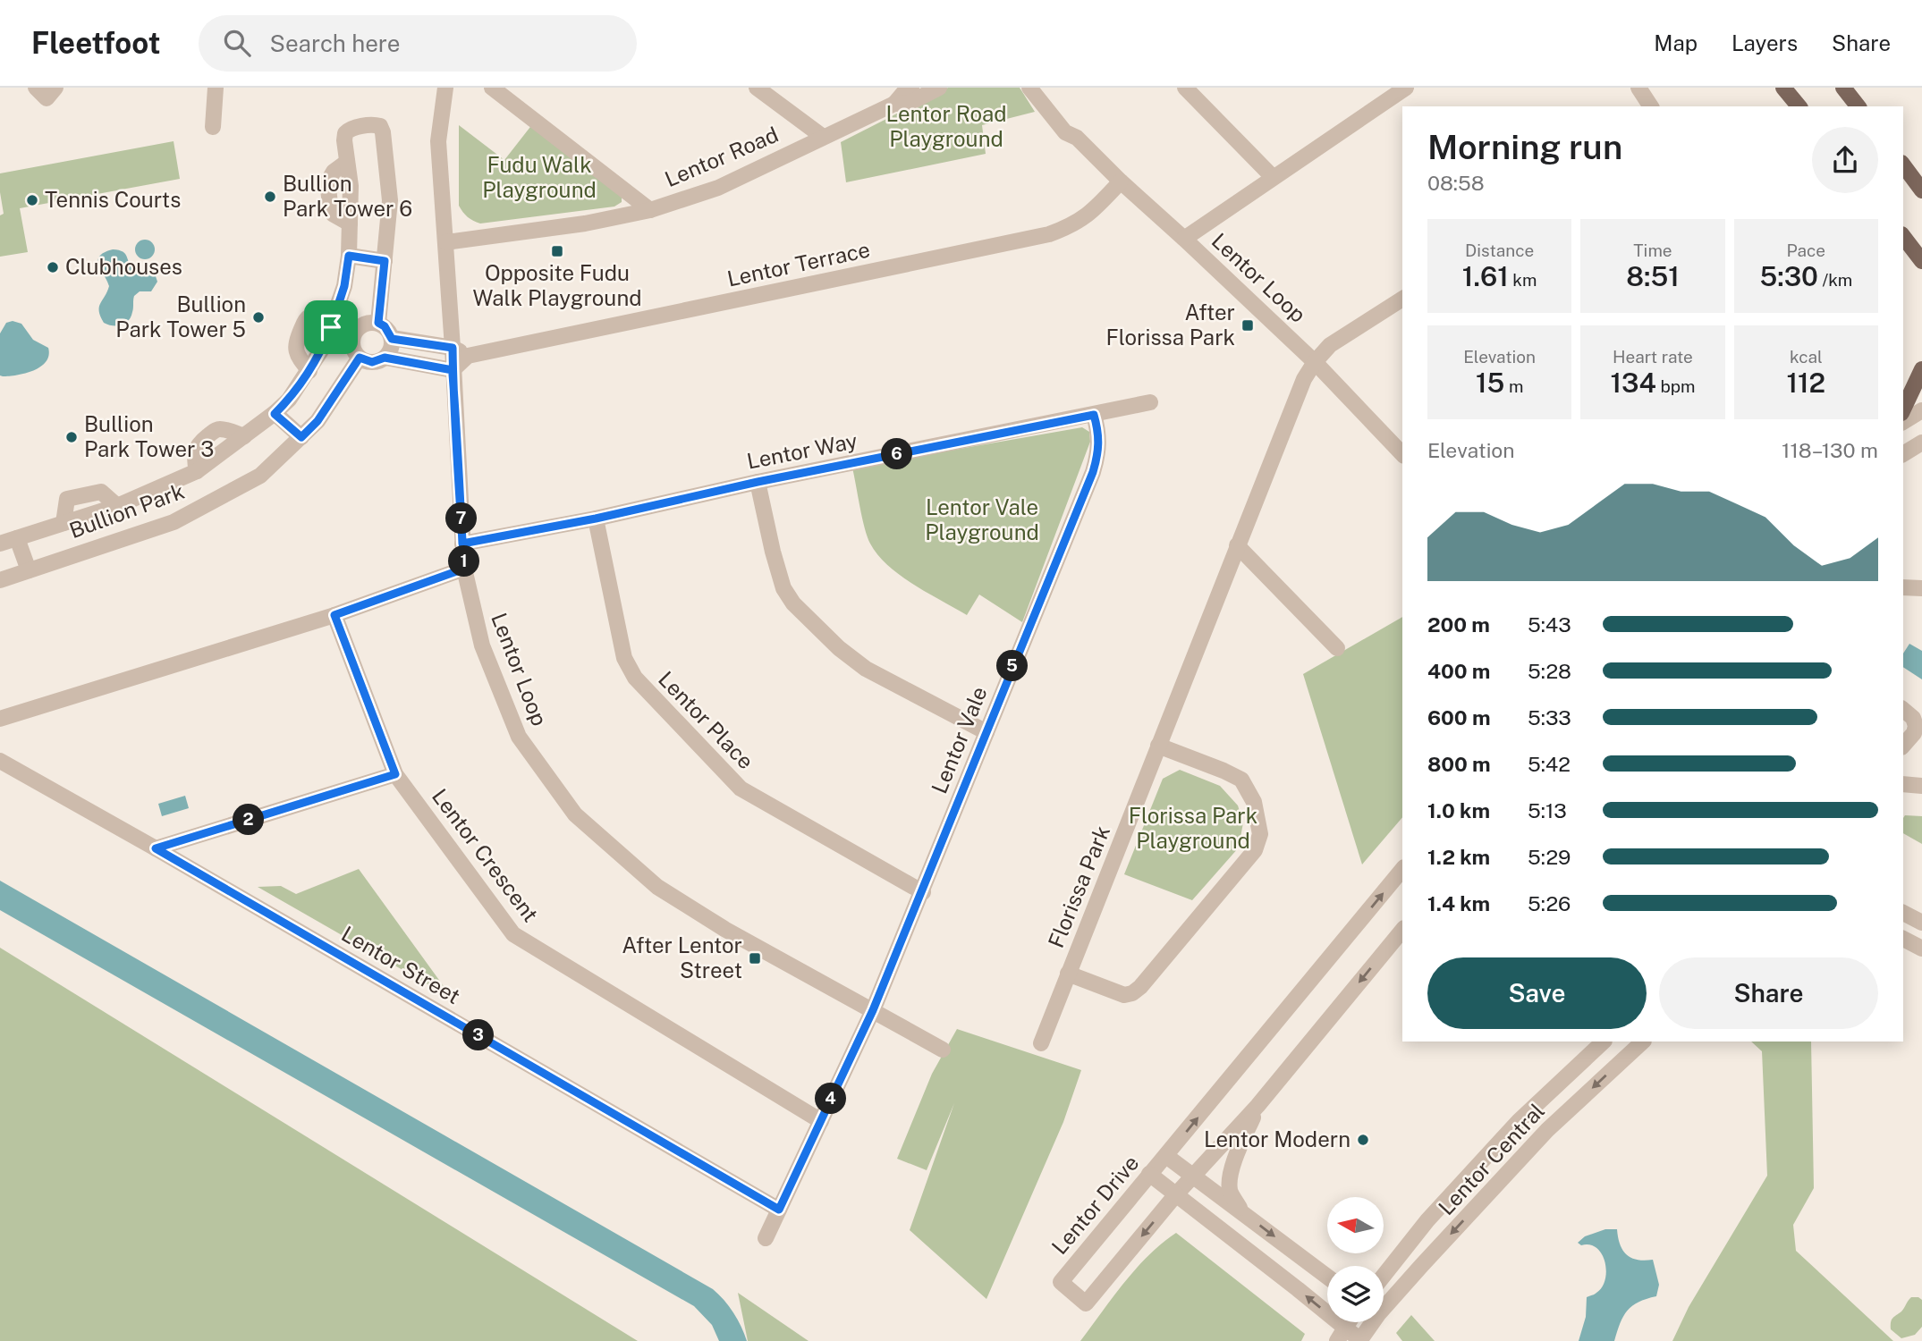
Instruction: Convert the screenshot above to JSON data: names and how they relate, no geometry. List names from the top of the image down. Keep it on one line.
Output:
{"streets":{"street":["Lentor Road","Lentor Terrace","Lentor Loop","Lentor Way","Bullion Park","Lentor Place","Lentor Vale","Lentor Crescent","Florissa Park","Lentor Street","Lentor Central","Lentor Drive"]},"crossings":[["Lentor Road","Lentor Loop"],["Lentor Terrace","Lentor Loop"],["Lentor Loop","Lentor Way"],["Lentor Loop","Lentor Vale"],["Lentor Loop","Florissa Park"],["Lentor Way","Lentor Place"],["Lentor Way","Lentor Vale"],["Lentor Place","Lentor Vale"],["Lentor Central","Lentor Drive"]],"parks":["Lentor Road Playground","Fudu Walk Playground","Lentor Vale Playground","Florissa Park Playground"],"places":{"other":["Bullion Park Tower 6","Tennis Courts","Clubhouses","Bullion Park Tower 5","Bullion Park Tower 3","Lentor Modern"],"transit":["Opposite Fudu Walk Playground","After Florissa Park","After Lentor Street"]},"north":"left","page":{"header":"Fleetfoot","search":"Search here","nav":["Map","Layers","Share"],"heading":["Morning run","08:58"],"stats":[["Distance","1.61 km"],["Time","8:51"],["Pace","5:30 /km"],["Elevation","15 m"],["Heart rate","134 bpm"],["kcal","112"]],"chart":["Elevation","118–130 m"],"pins":["6","7","1","5","2","3","4"],"list":[{"name":"200 m","note":"5:43"},{"name":"400 m","note":"5:28"},{"name":"600 m","note":"5:33"},{"name":"800 m","note":"5:42"},{"name":"1.0 km","note":"5:13"},{"name":"1.2 km","note":"5:29"},{"name":"1.4 km","note":"5:26"}],"buttons":["Save","Share"]}}
